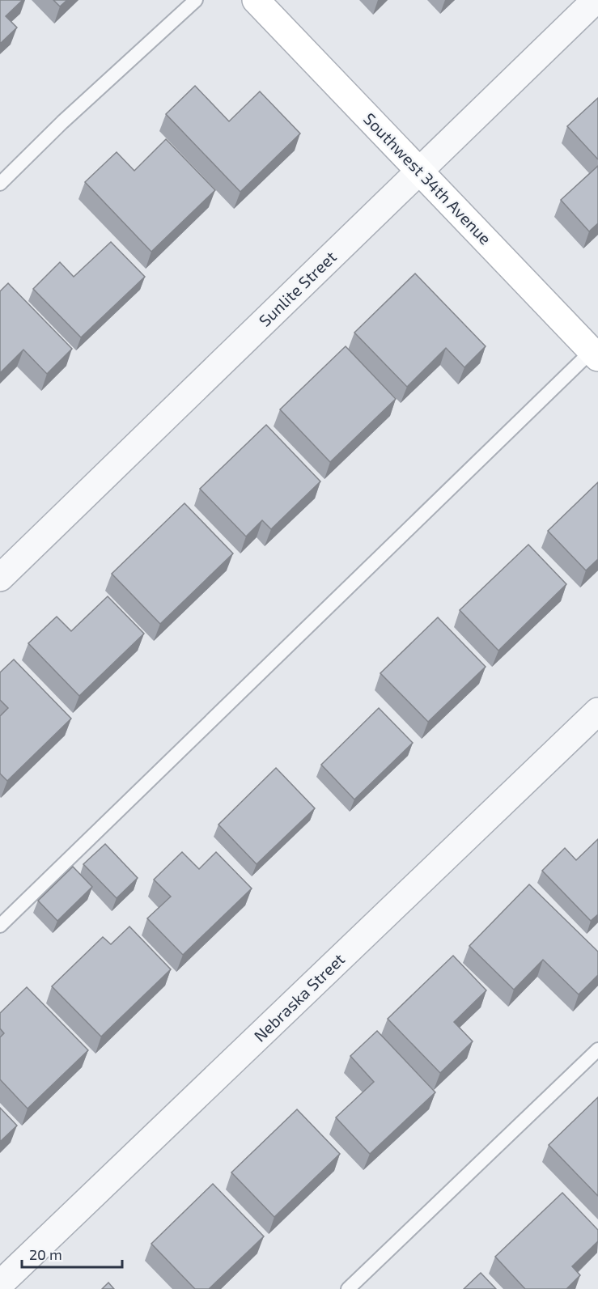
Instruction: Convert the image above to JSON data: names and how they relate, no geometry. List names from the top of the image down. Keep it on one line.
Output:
{"streets":{"main road":["Southwest 34th Avenue"],"street":["Sunlite Street","Nebraska Street"]},"crossings":[["Southwest 34th Avenue","Sunlite Street"]],"scale_bar":"20 m"}
